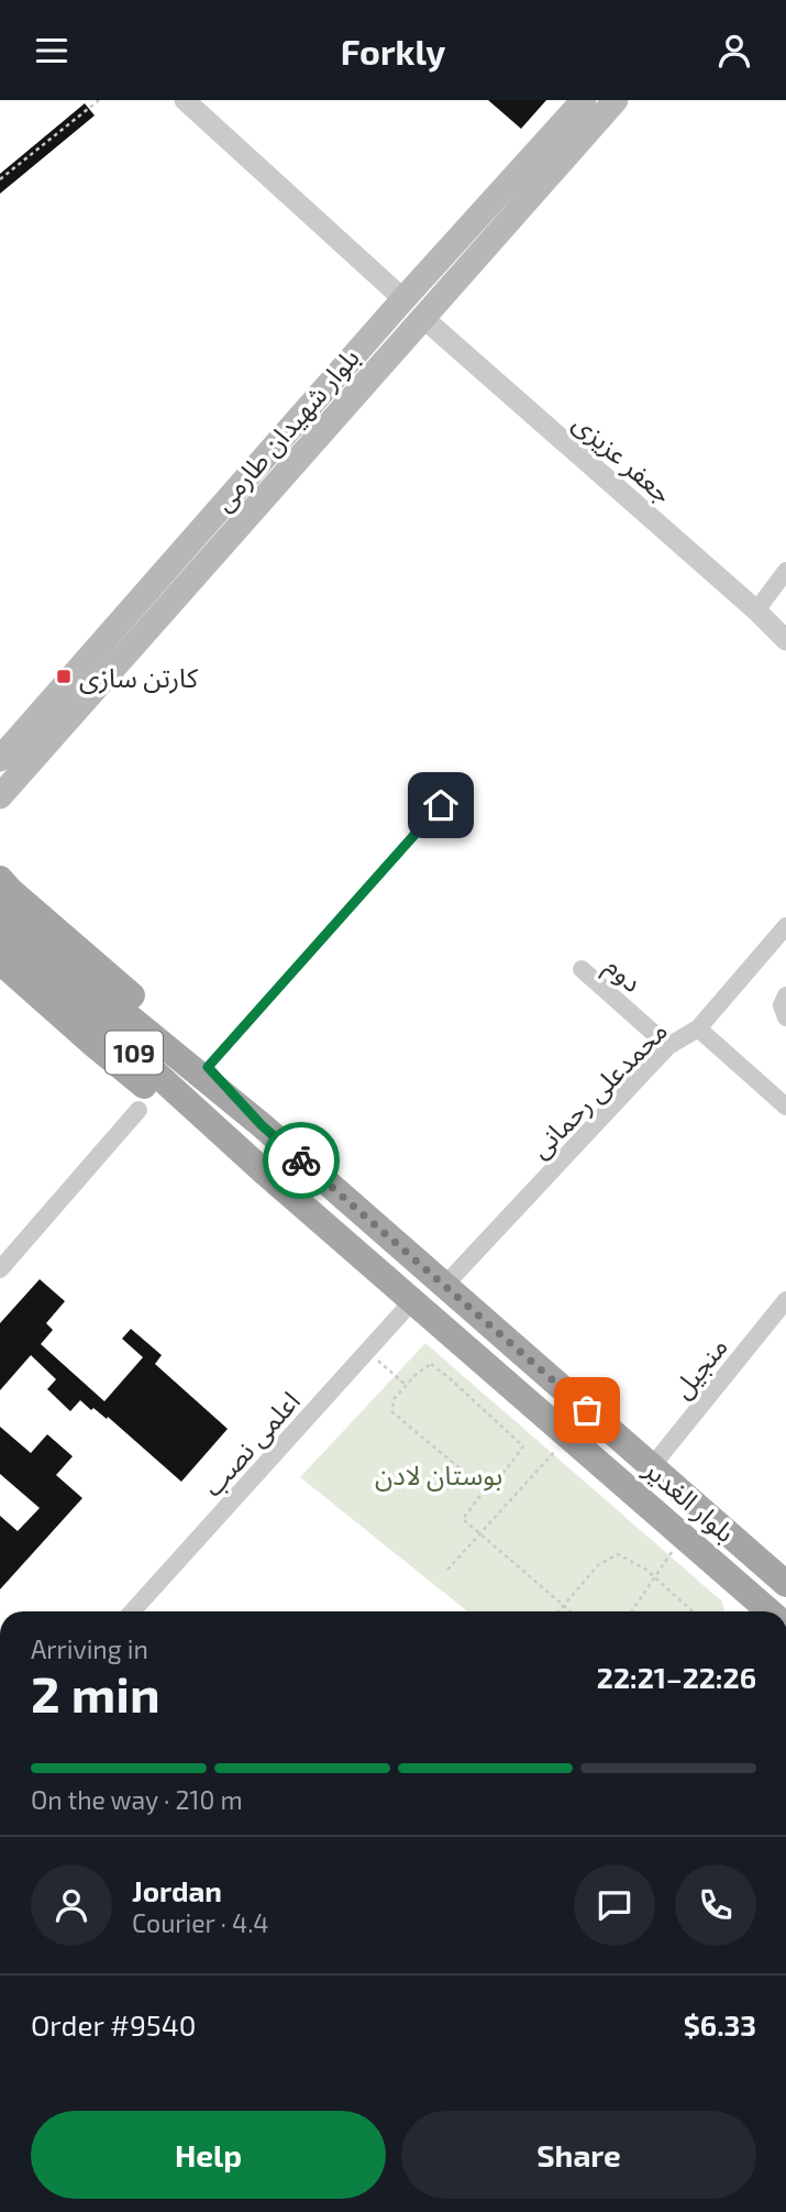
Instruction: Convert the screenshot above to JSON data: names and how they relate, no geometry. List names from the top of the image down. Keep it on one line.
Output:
{"streets":{"main road":["بلوار شهیدان طارمی","109","بلوار الغدیر"],"street":["جعفر عزیزی","دوم","محمدعلی رحمانی","منجیل","اعلمی نصب"]},"crossings":[["بلوار شهیدان طارمی","جعفر عزیزی"],["دوم","محمدعلی رحمانی"],["محمدعلی رحمانی","بلوار الغدیر"],["منجیل","بلوار الغدیر"],["اعلمی نصب","بلوار الغدیر"]],"parks":["بوستان لادن"],"places":{"transit":["کارتن سازی"]},"page":{"header":"Forkly","heading":["2 min","Arriving in","22:21–22:26"],"panel":["Jordan","Courier · 4.4","Order #9540","$6.33"],"bar":"On the way · 210 m","buttons":["Help","Share"]}}
